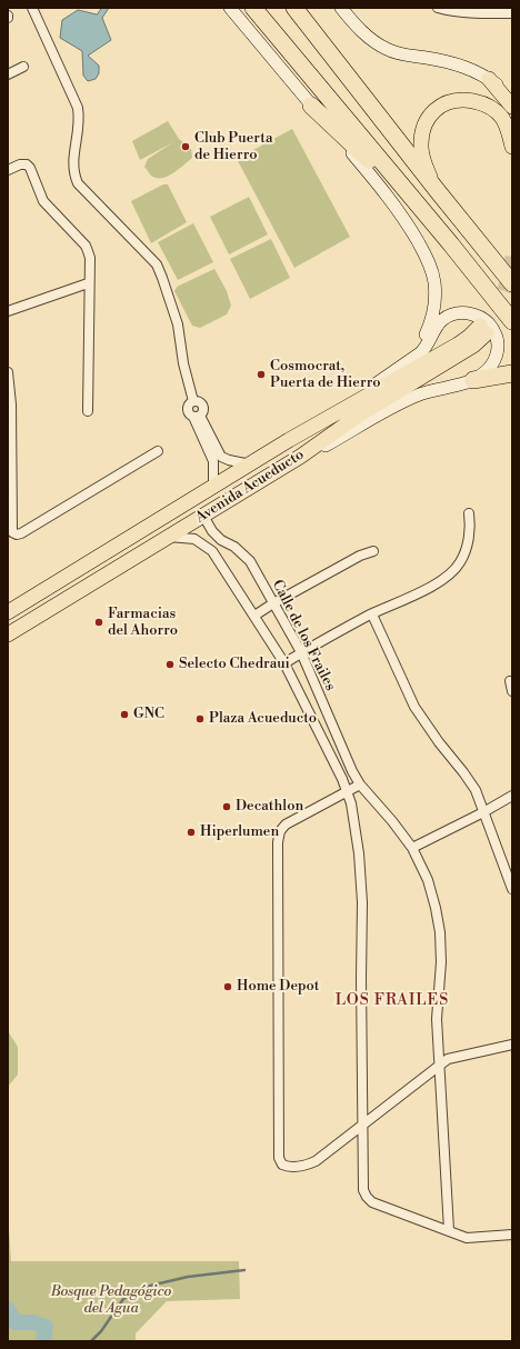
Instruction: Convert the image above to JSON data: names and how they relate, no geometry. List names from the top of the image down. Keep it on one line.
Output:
{"streets":{"main road":["Avenida Acueducto"],"street":["Calle de los Frailes"]},"crossings":[["Avenida Acueducto","Calle de los Frailes"]],"districts":["LOS FRAILES"],"parks":["Bosque Pedagógico del Agua"],"places":["Club Puerta de Hierro","Cosmocrat, Puerta de Hierro","Farmacias del Ahorro","Selecto Chedraui","GNC","Plaza Acueducto","Decathlon","Hiperlumen","Home Depot"]}
